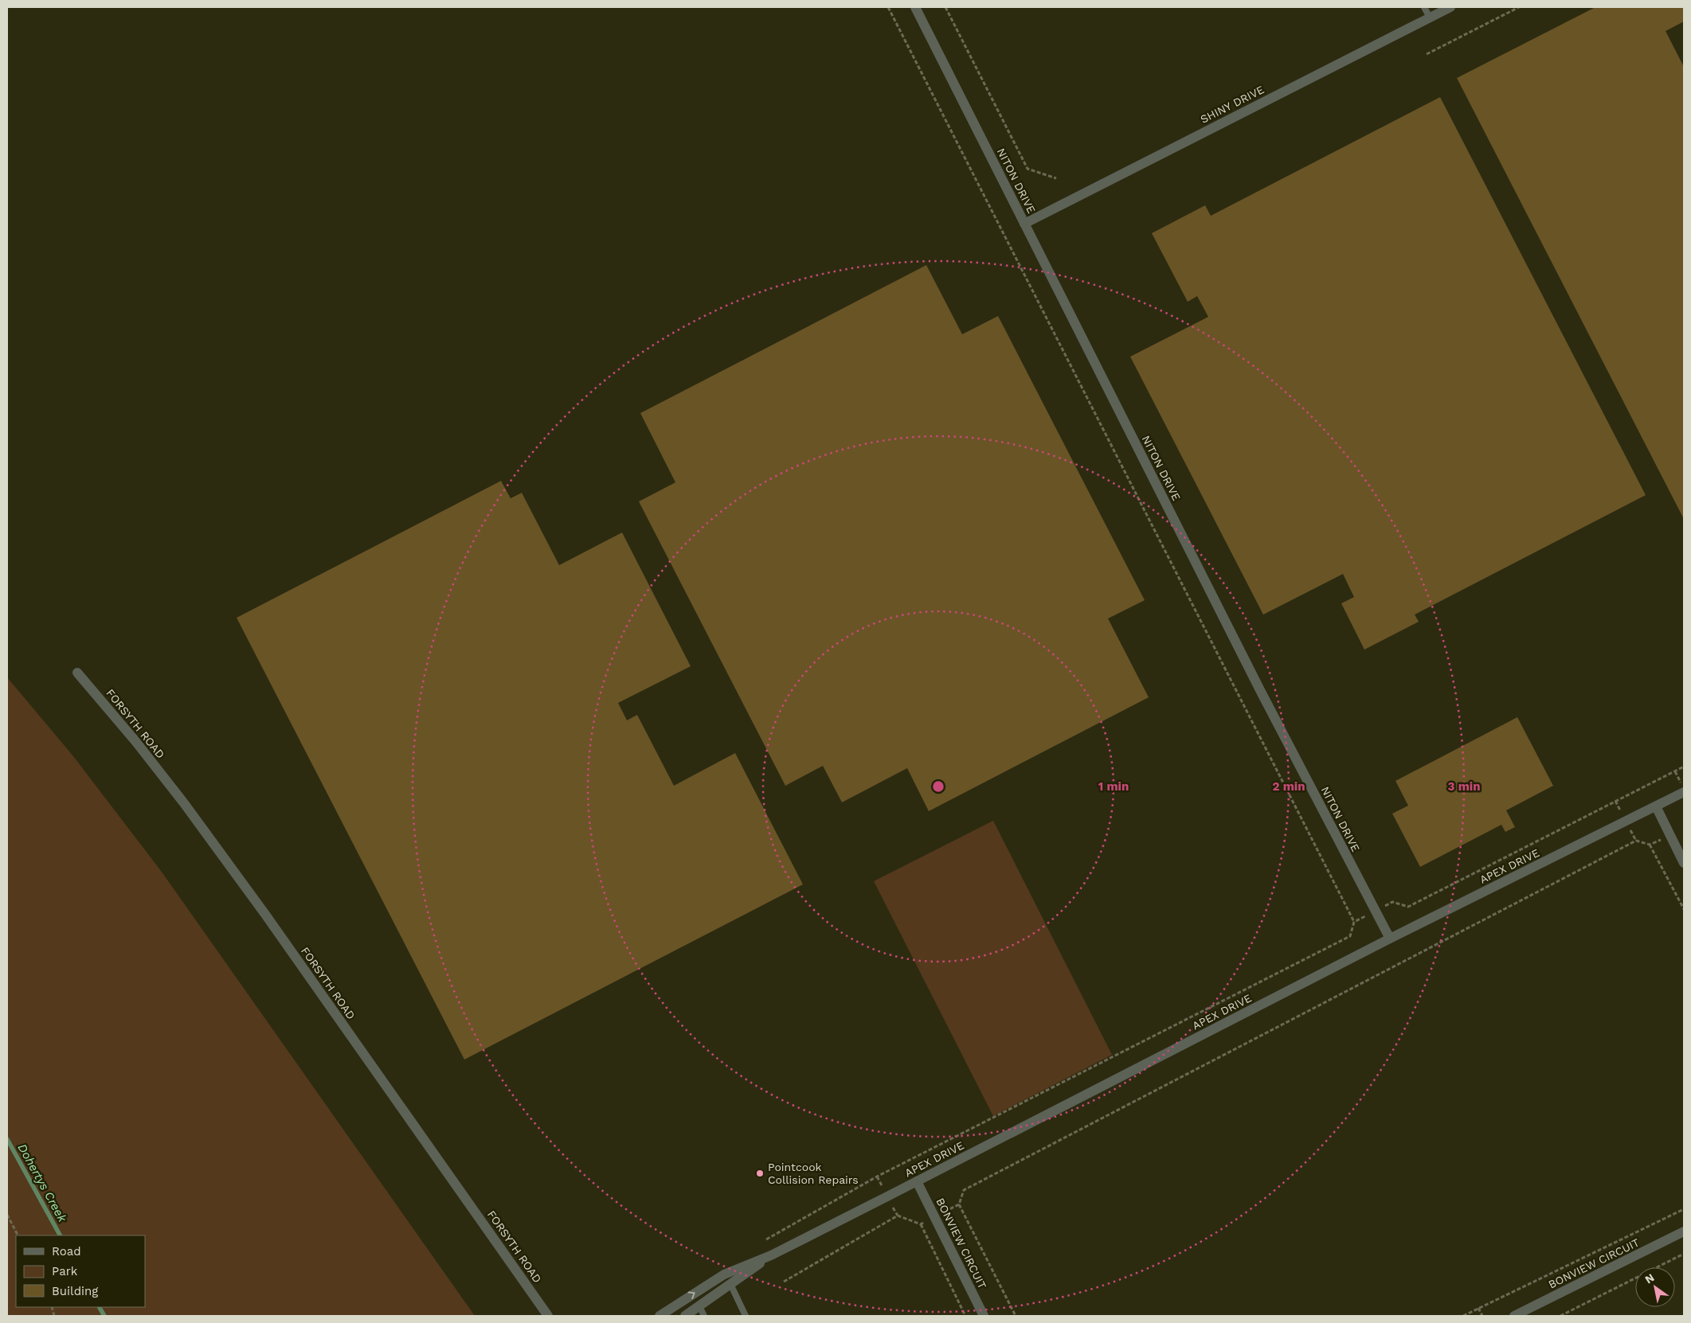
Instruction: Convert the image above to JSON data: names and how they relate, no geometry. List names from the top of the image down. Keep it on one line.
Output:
{"streets":{"street":["SHINY DRIVE","NITON DRIVE","FORSYTH ROAD","APEX DRIVE","BONVIEW CIRCUIT"]},"crossings":[["SHINY DRIVE","NITON DRIVE"],["NITON DRIVE","APEX DRIVE"],["APEX DRIVE","BONVIEW CIRCUIT"]],"water":["Dohertys Creek"],"places":["Pointcook Collision Repairs"],"legend":["Road","Park","Building"],"north":"top left","rings":["1 min","2 min","3 min"]}
